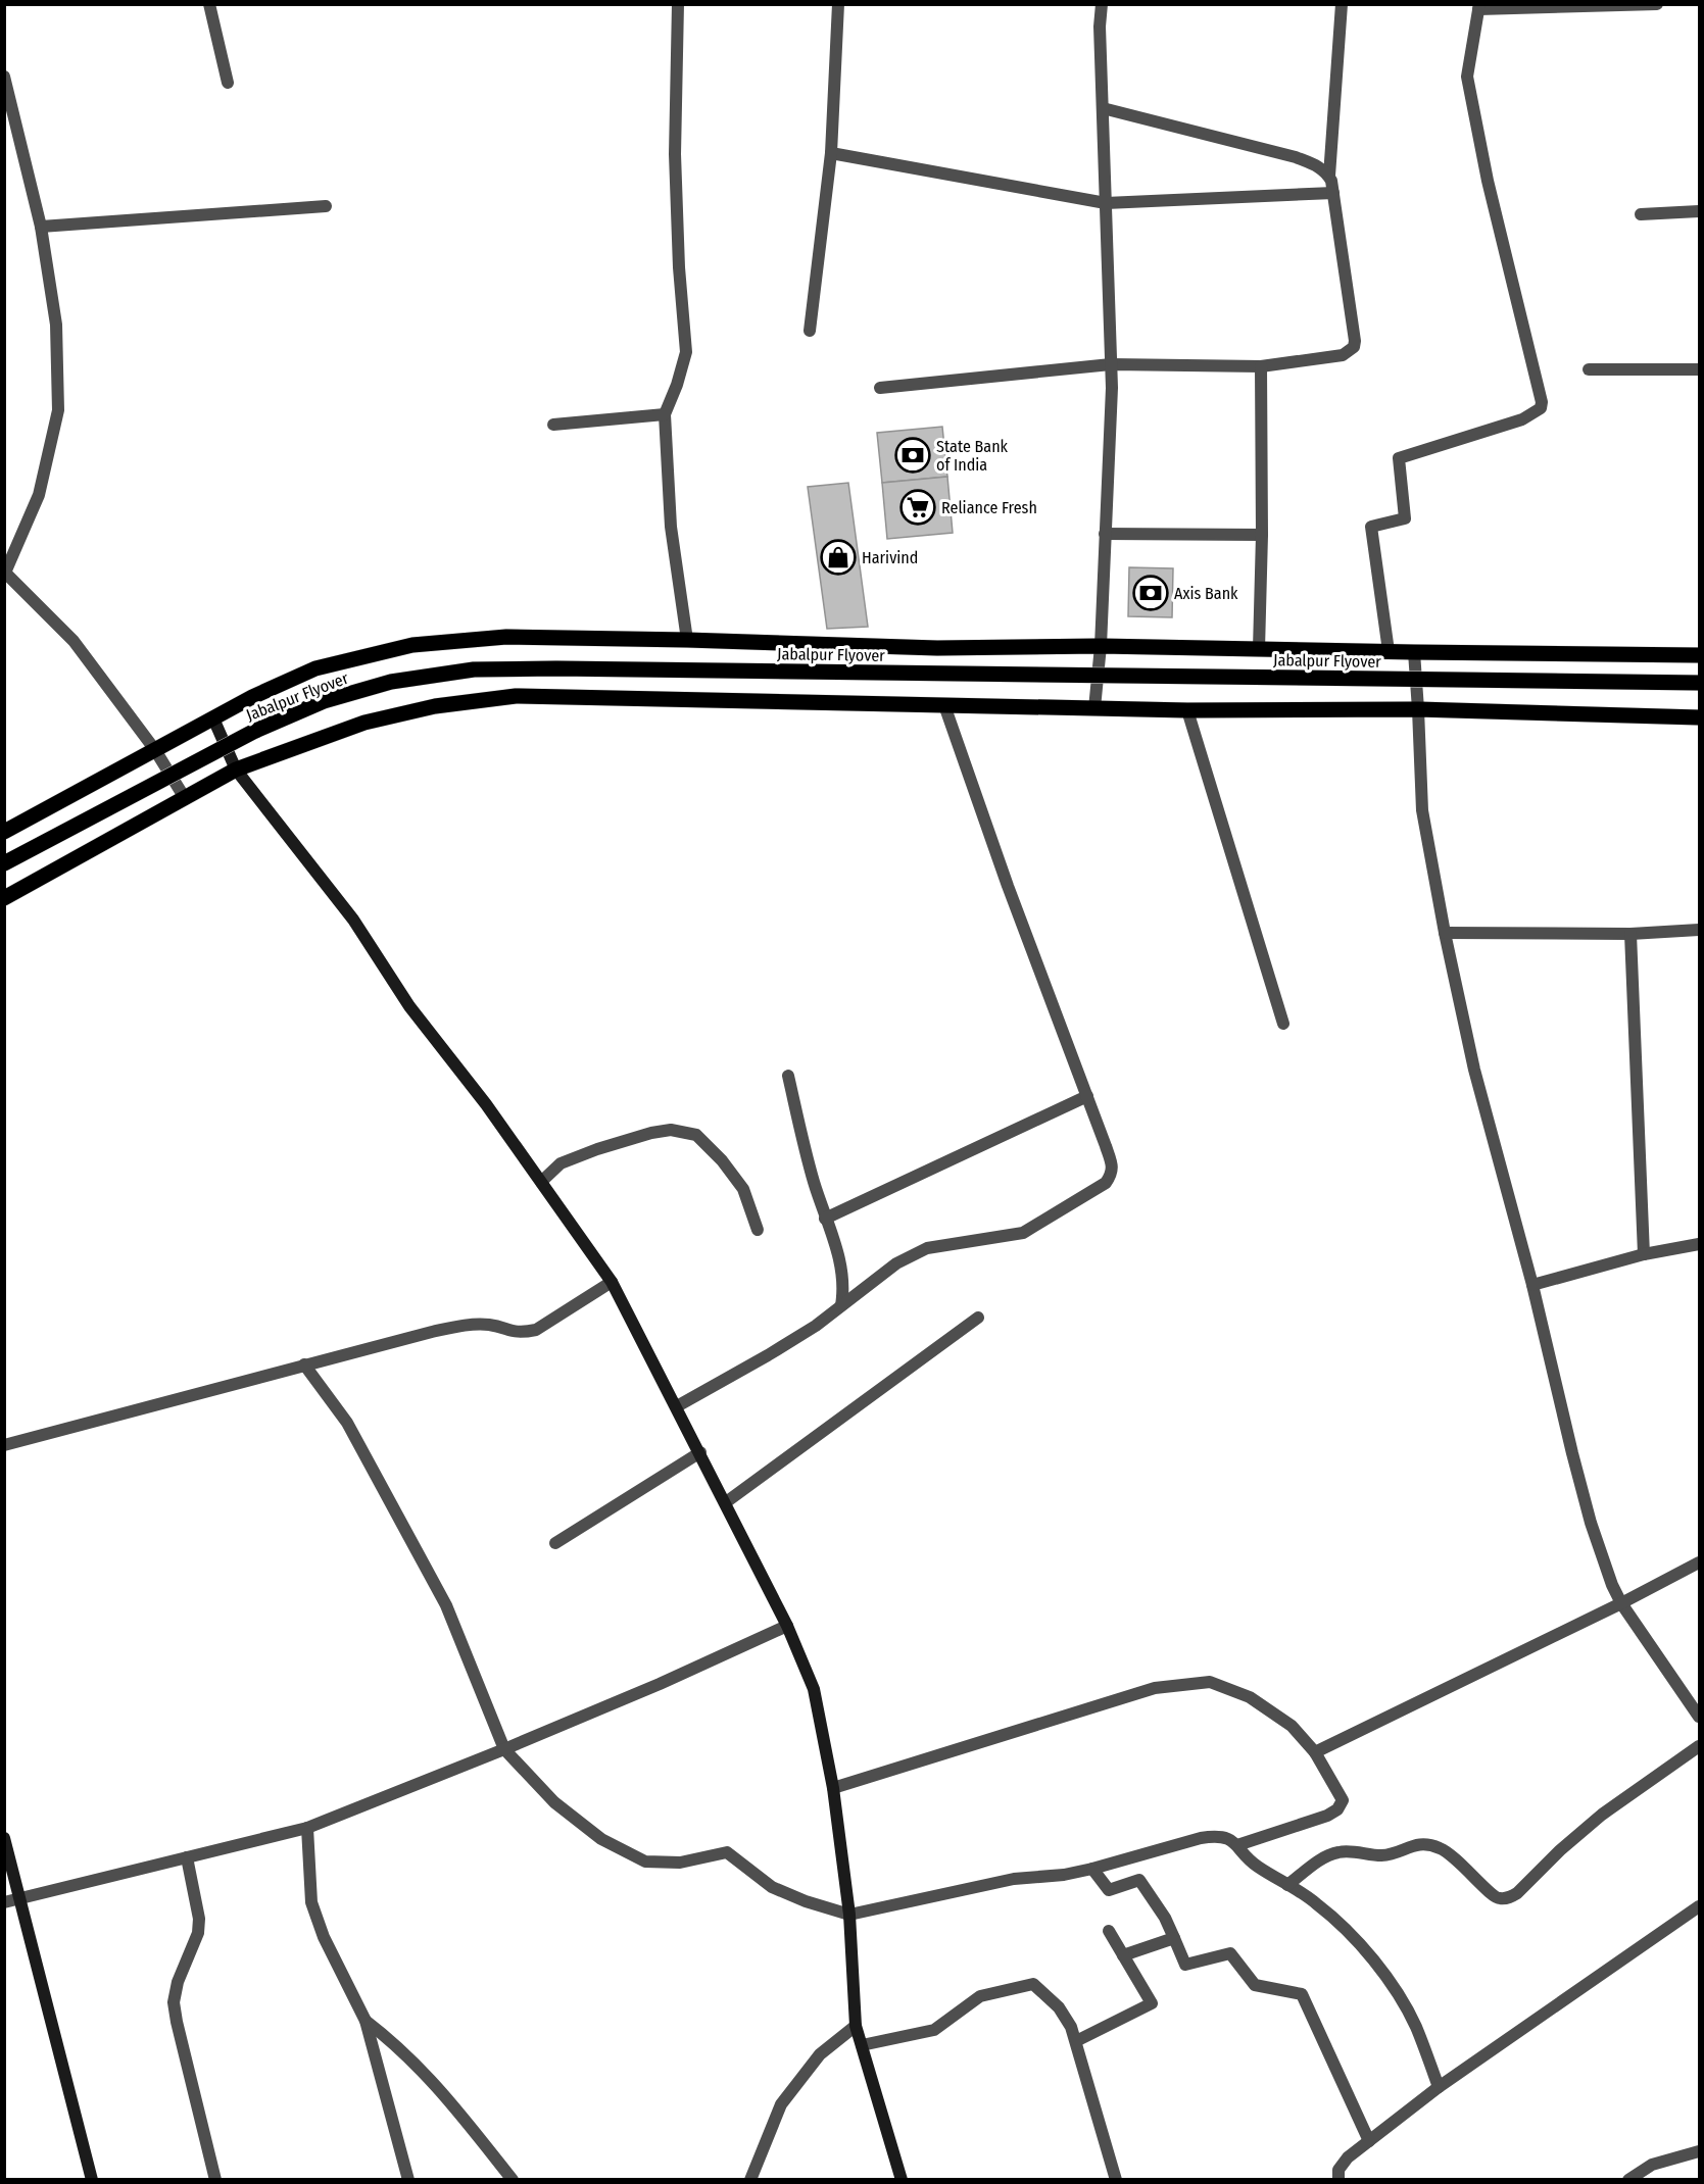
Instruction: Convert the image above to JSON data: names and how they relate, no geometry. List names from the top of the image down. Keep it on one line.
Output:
{"streets":{"main road":["Jabalpur Flyover"]},"places":{"bank":["State Bank of India","Axis Bank"],"supermarket":["Reliance Fresh"],"shop":["Harivind"]}}
